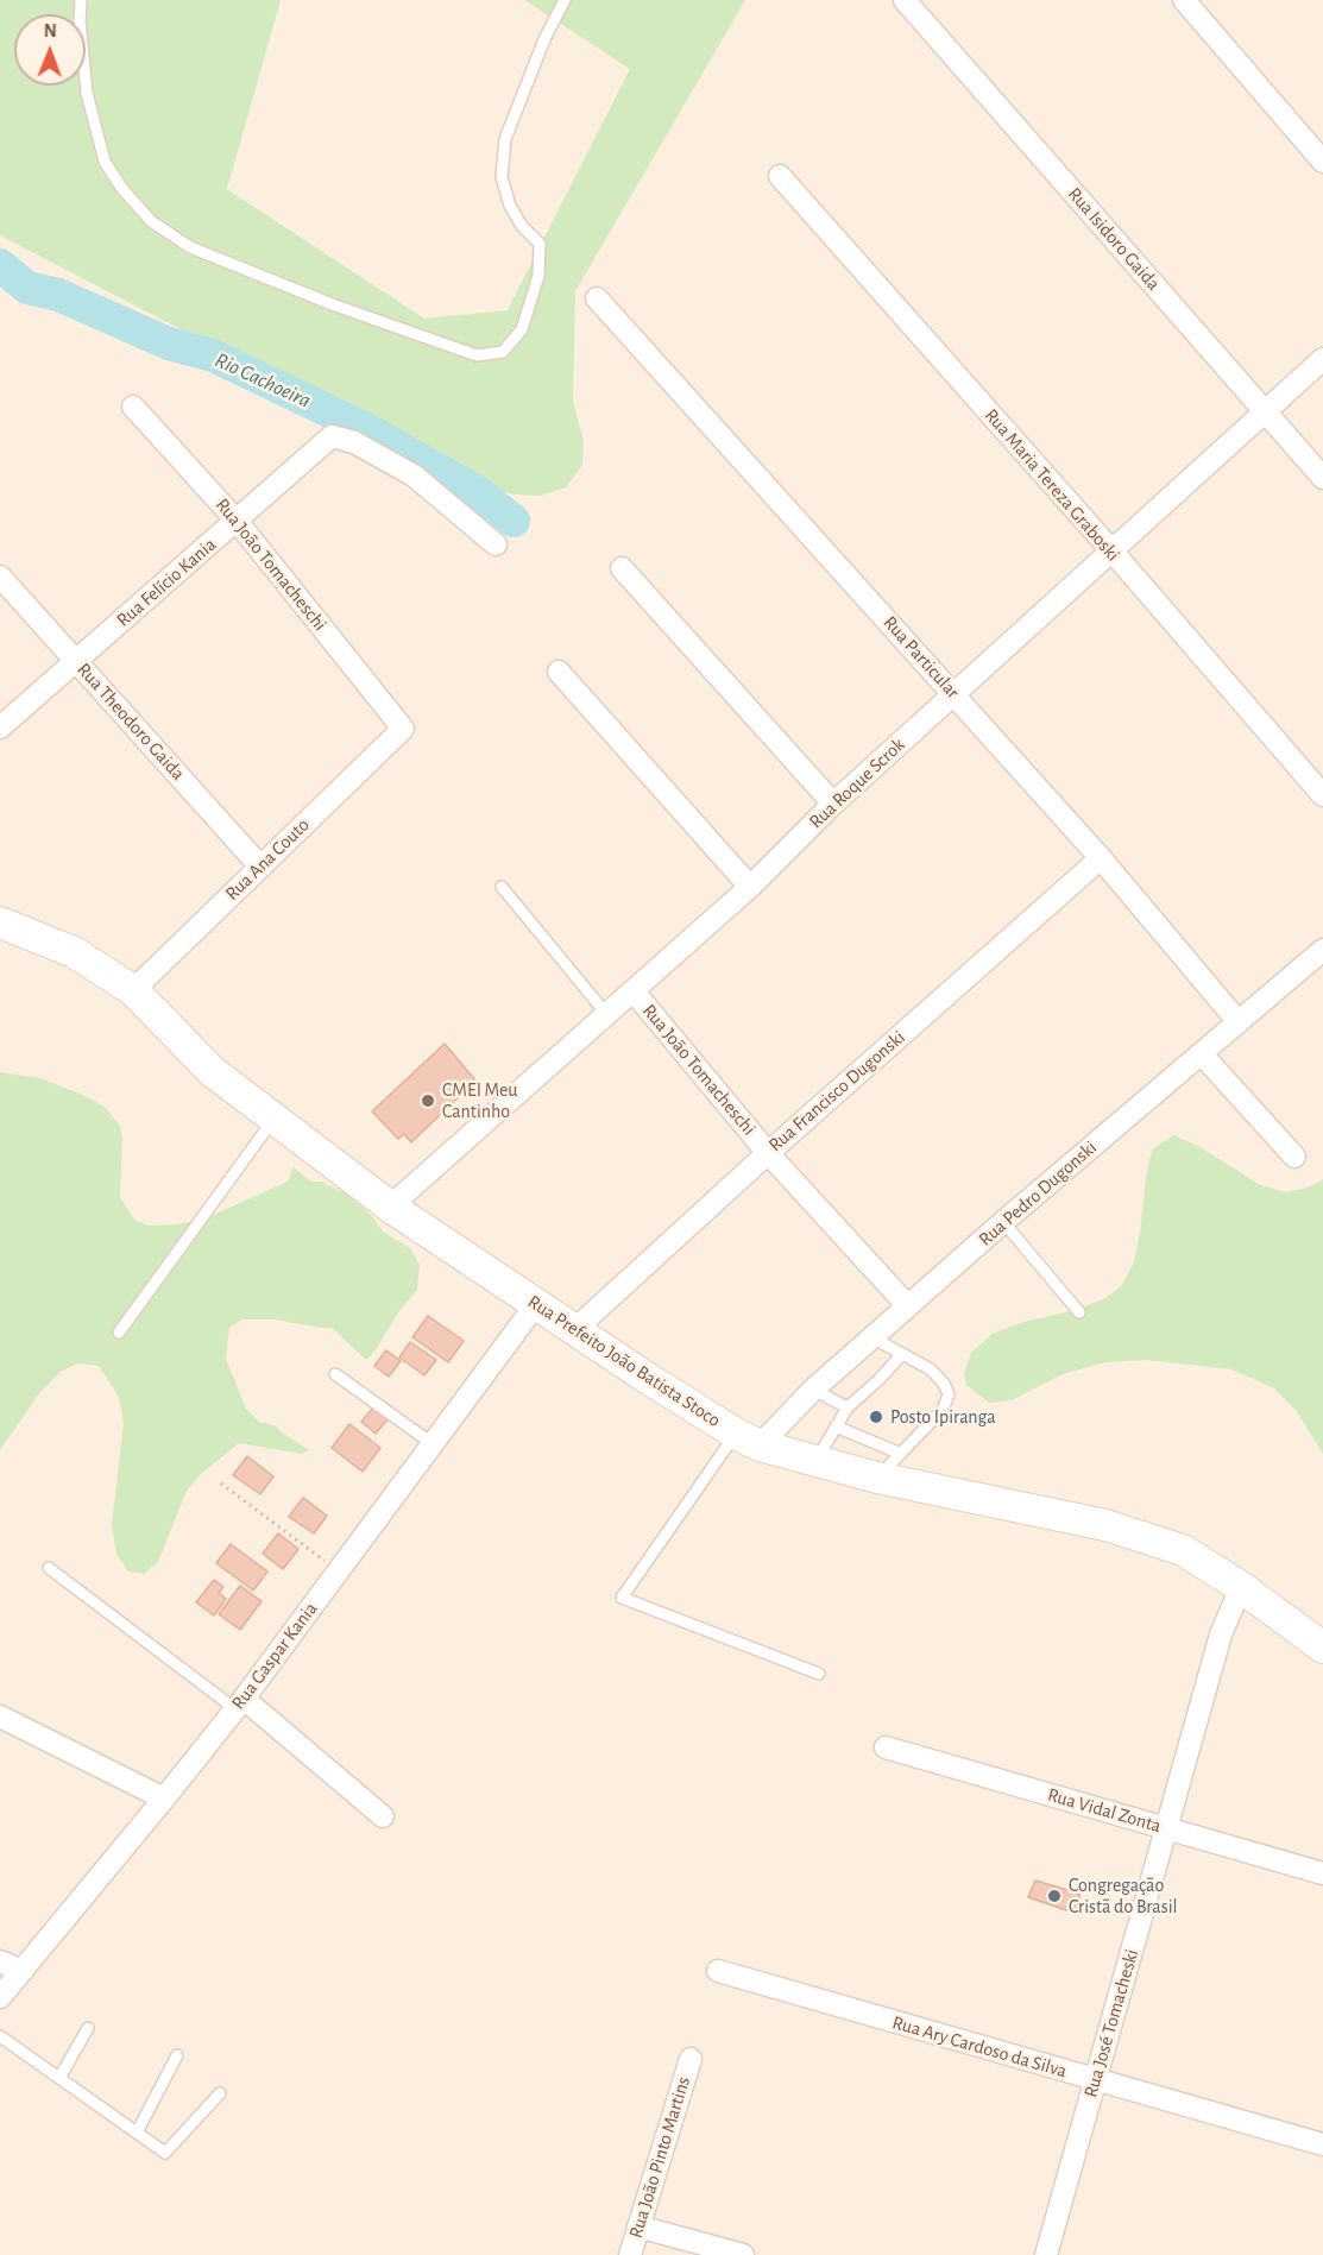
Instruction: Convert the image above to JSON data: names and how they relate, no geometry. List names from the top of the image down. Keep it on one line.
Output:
{"streets":{"main road":["Rua Prefeito João Batista Stoco"],"street":["Rua Isidoro Gaida","Rua Maria Tereza Graboski","Rua João Tomacheschi","Rua Felício Kania","Rua Particular","Rua Theodoro Gaida","Rua Roque Scrok","Rua Ana Couto","Rua Francisco Dugonski","Rua Pedro Dugonski","Rua Gaspar Kania","Rua Vidal Zonta","Rua José Tomacheski","Rua Ary Cardoso da Silva","Rua João Pinto Martins"]},"crossings":[["Rua Isidoro Gaida","Rua Roque Scrok"],["Rua Maria Tereza Graboski","Rua Roque Scrok"],["Rua João Tomacheschi","Rua Felício Kania"],["Rua João Tomacheschi","Rua Roque Scrok"],["Rua João Tomacheschi","Rua Ana Couto"],["Rua João Tomacheschi","Rua Francisco Dugonski"],["Rua João Tomacheschi","Rua Pedro Dugonski"],["Rua Felício Kania","Rua Theodoro Gaida"],["Rua Particular","Rua Roque Scrok"],["Rua Particular","Rua Francisco Dugonski"],["Rua Particular","Rua Pedro Dugonski"],["Rua Theodoro Gaida","Rua Ana Couto"],["Rua Roque Scrok","Rua Prefeito João Batista Stoco"],["Rua Ana Couto","Rua Prefeito João Batista Stoco"],["Rua Francisco Dugonski","Rua Prefeito João Batista Stoco"],["Rua Pedro Dugonski","Rua Prefeito João Batista Stoco"],["Rua Prefeito João Batista Stoco","Rua Gaspar Kania"],["Rua Prefeito João Batista Stoco","Rua José Tomacheski"],["Rua Vidal Zonta","Rua José Tomacheski"],["Rua José Tomacheski","Rua Ary Cardoso da Silva"]],"water":["Rio Cachoeira"],"places":["CMEI Meu Cantinho","Posto Ipiranga","Congregação Cristã do Brasil"],"north":"top"}
